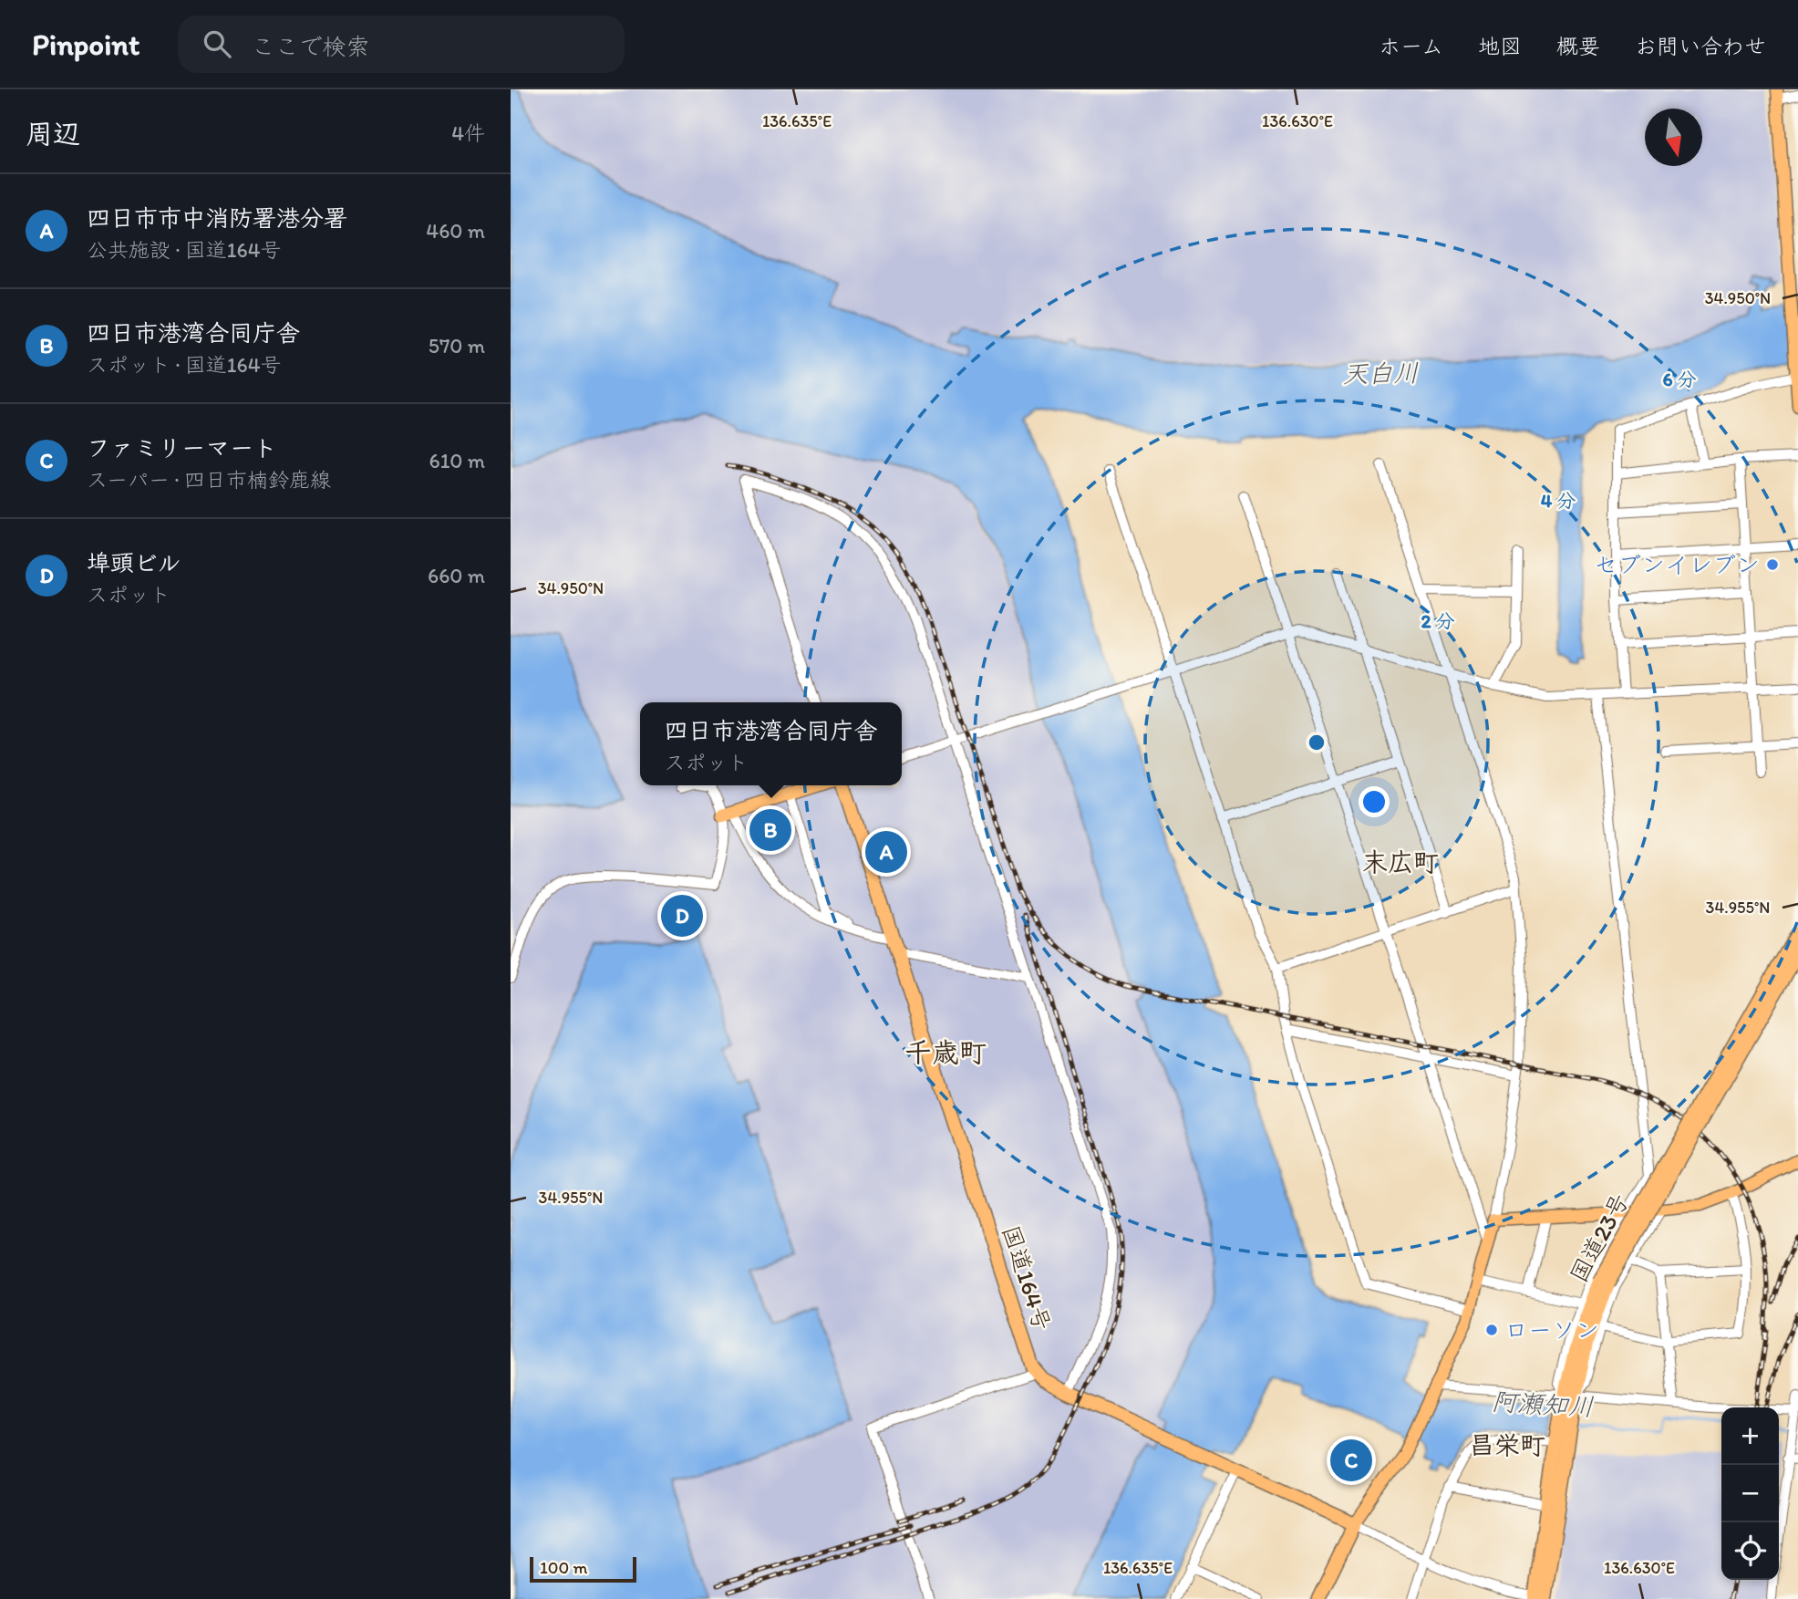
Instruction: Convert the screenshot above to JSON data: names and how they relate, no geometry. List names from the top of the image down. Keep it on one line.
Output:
{"streets":{"highway":["国道23号","国道164号"]},"districts":["末広町","千歳町","昌栄町"],"water":["天白川","阿瀬知川"],"places":["セブンイレブン","ローソン"],"scale_bar":"100 m","north":"bottom","page":{"header":"Pinpoint","search":"ここで検索","nav":["ホーム","地図","概要","お問い合わせ"],"heading":["周辺","4件"],"list":[{"mark":"A","name":"四日市市中消防署港分署","note":"公共施設 · 国道164号","value":"460 m"},{"mark":"B","name":"四日市港湾合同庁舎","note":"スポット · 国道164号","value":"570 m"},{"mark":"C","name":"ファミリーマート","note":"スーパー · 四日市楠鈴鹿線","value":"610 m"},{"mark":"D","name":"埠頭ビル","note":"スポット","value":"660 m"}],"popup":["四日市港湾合同庁舎","スポット"],"pins":["B","A","D","C"],"map_buttons":["+","−"],"scale":"100 m"},"coordinates":["136.635°E","136.630°E","34.950°N","34.955°N"],"rings":["6 分","4 分","2 分"]}
